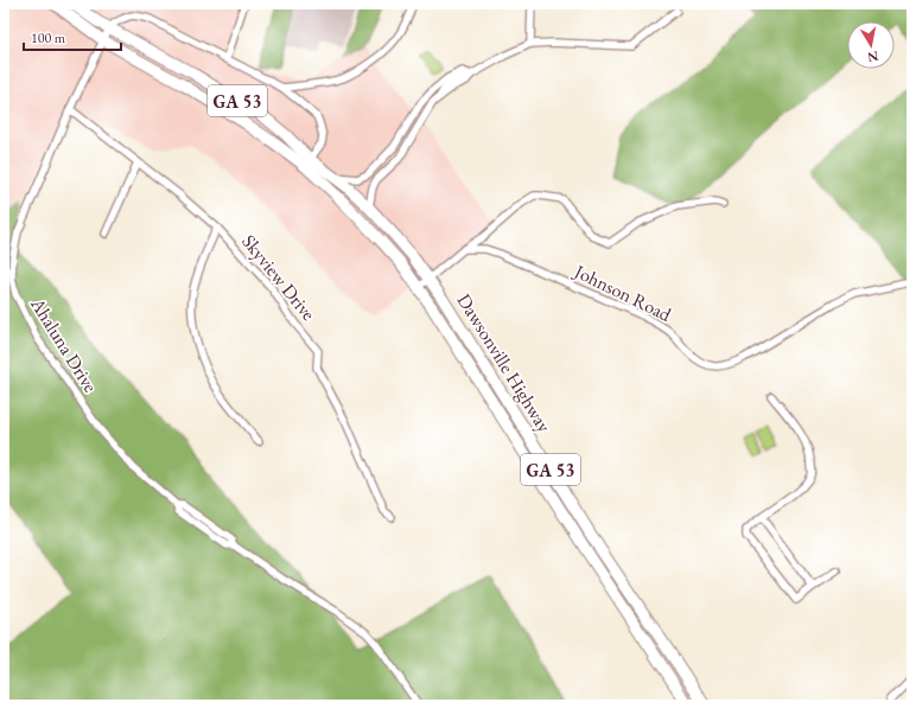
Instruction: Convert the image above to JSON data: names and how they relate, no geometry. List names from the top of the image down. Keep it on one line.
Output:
{"streets":{"main road":["GA 53","Dawsonville Highway"],"street":["Skyview Drive","Johnson Road","Ahaluna Drive"]},"crossings":[["GA 53","Ahaluna Drive"],["GA 53","Dawsonville Highway"],["Skyview Drive","Ahaluna Drive"],["Ahaluna Drive","Dawsonville Highway"]],"scale_bar":"100 m","north":"bottom"}
